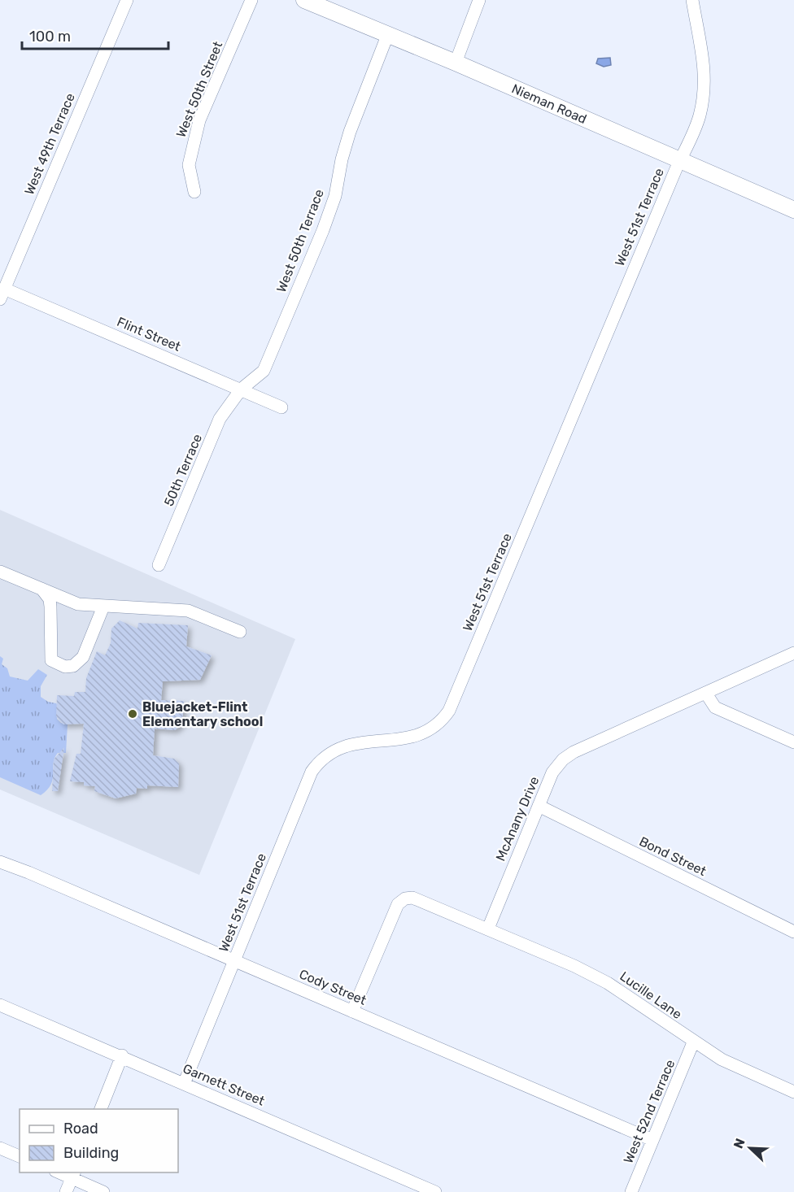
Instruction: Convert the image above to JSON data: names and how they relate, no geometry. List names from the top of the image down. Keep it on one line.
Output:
{"streets":{"main road":["Nieman Road"],"street":["West 50th Street","West 49th Terrace","West 51st Terrace","West 50th Terrace","Flint Street","50th Terrace","McAnany Drive","Bond Street","Cody Street","Lucille Lane","Garnett Street","West 52nd Terrace"]},"crossings":[["Nieman Road","West 51st Terrace"],["Nieman Road","West 50th Terrace"],["West 49th Terrace","Flint Street"],["West 51st Terrace","Cody Street"],["West 51st Terrace","Garnett Street"],["West 50th Terrace","Flint Street"],["West 50th Terrace","50th Terrace"],["Flint Street","50th Terrace"],["McAnany Drive","Bond Street"],["McAnany Drive","Lucille Lane"],["Cody Street","West 52nd Terrace"],["Lucille Lane","West 52nd Terrace"]],"places":["Bluejacket-Flint Elementary school"],"legend":["Road","Building"],"scale_bar":"100 m","north":"top left"}
